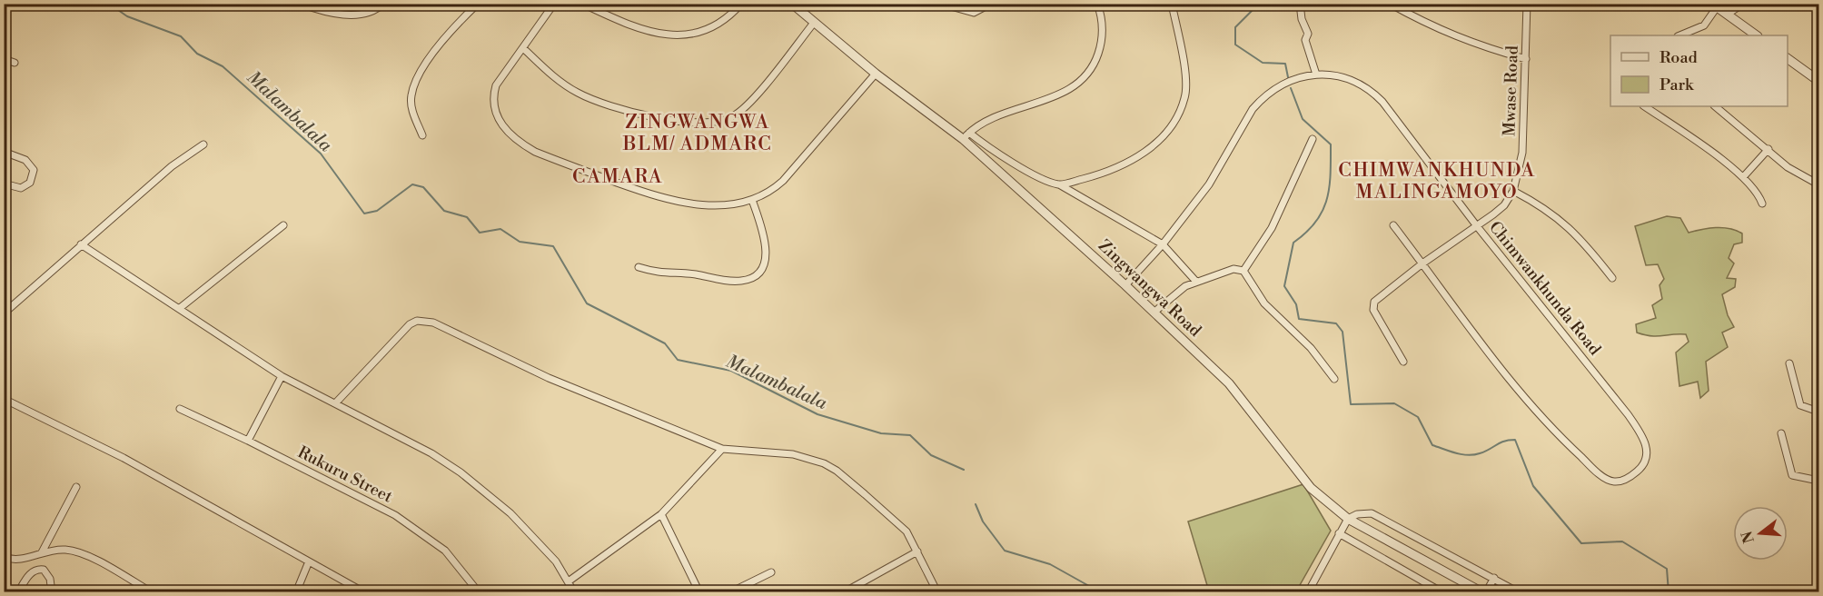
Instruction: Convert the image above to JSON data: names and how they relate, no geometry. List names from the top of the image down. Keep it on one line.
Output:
{"streets":{"street":["Mwase Road","Zingwangwa Road","Chimwankhunda Road","Rukuru Street"]},"crossings":[["Mwase Road","Chimwankhunda Road"],["Zingwangwa Road","Chimwankhunda Road"]],"districts":["ZINGWANGWA BLM/ ADMARC","CHIMWANKHUNDA MALINGAMOYO","CAMARA"],"water":["Malambalala"],"legend":["Road","Park"],"north":"left"}
